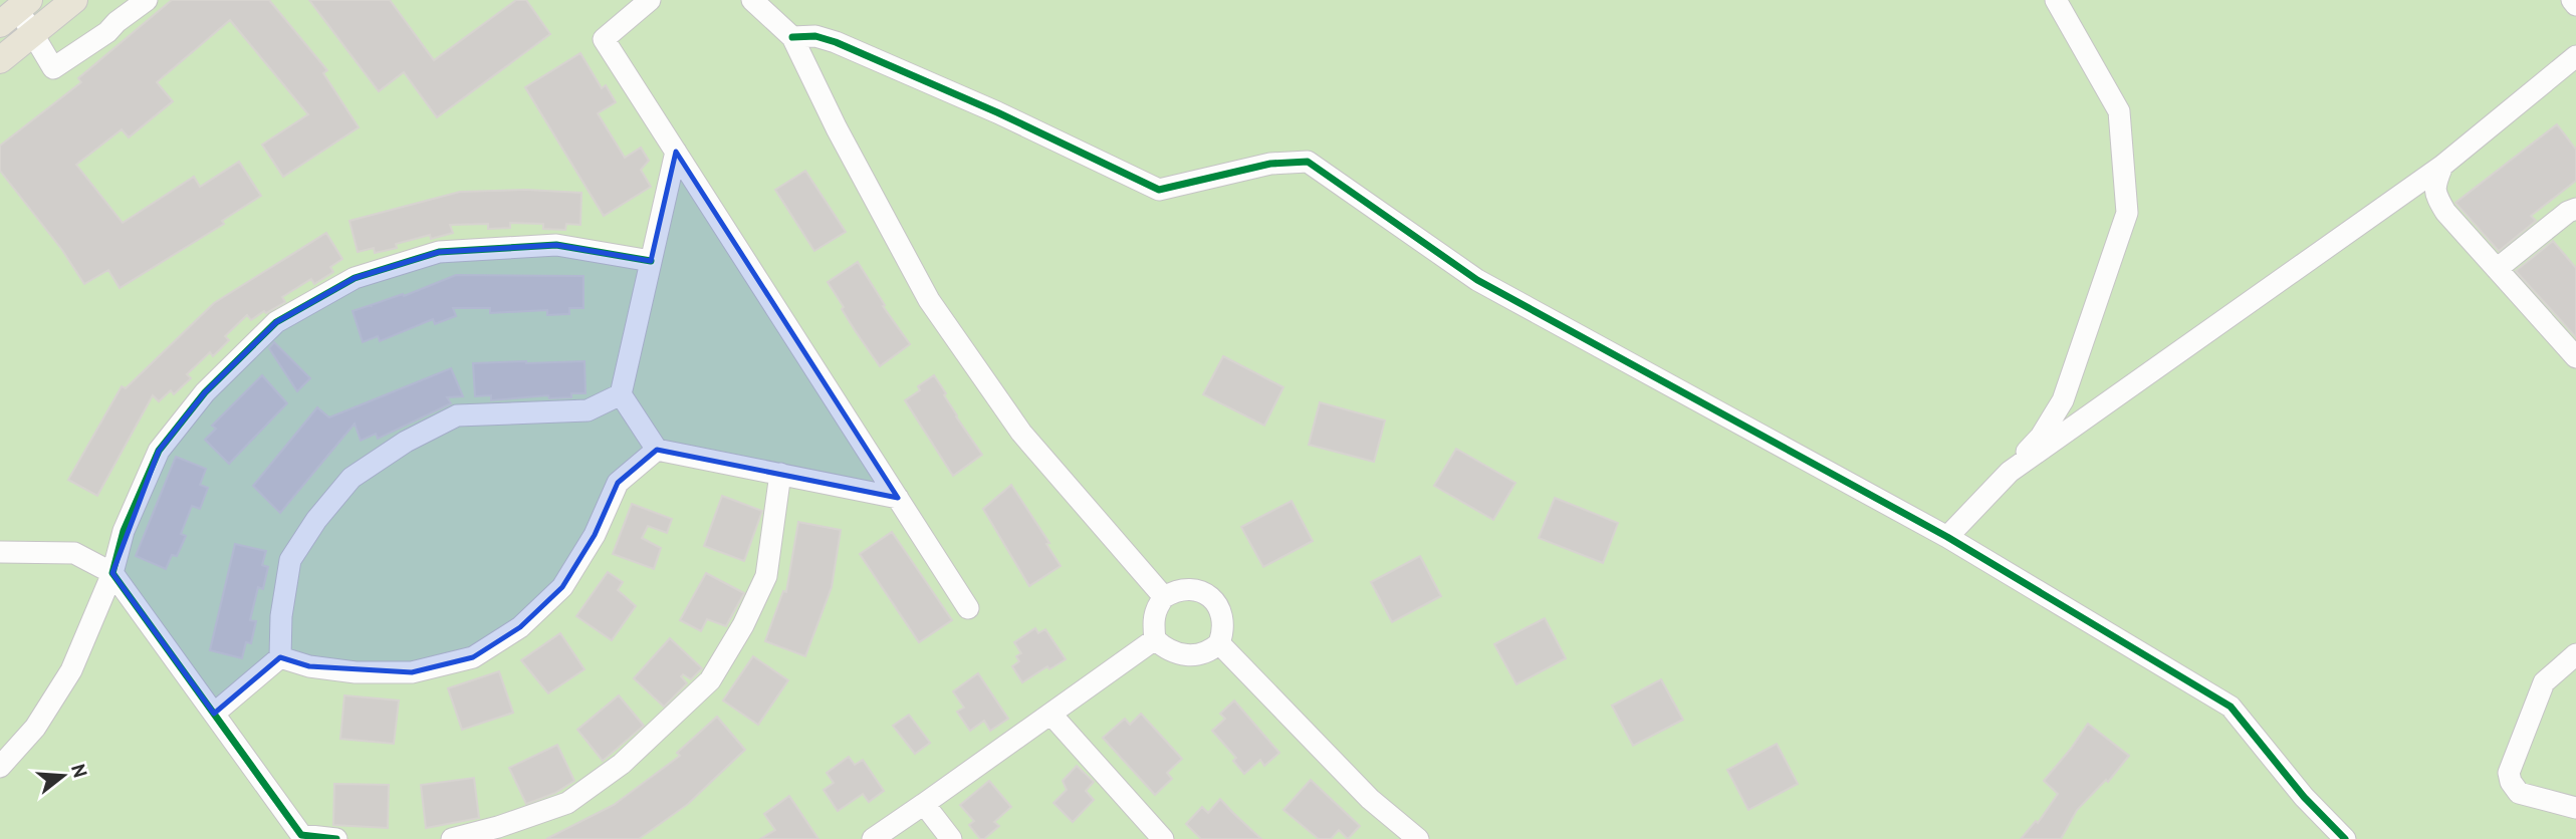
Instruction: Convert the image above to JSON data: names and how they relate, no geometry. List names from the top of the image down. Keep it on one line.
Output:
{"north":"right"}
